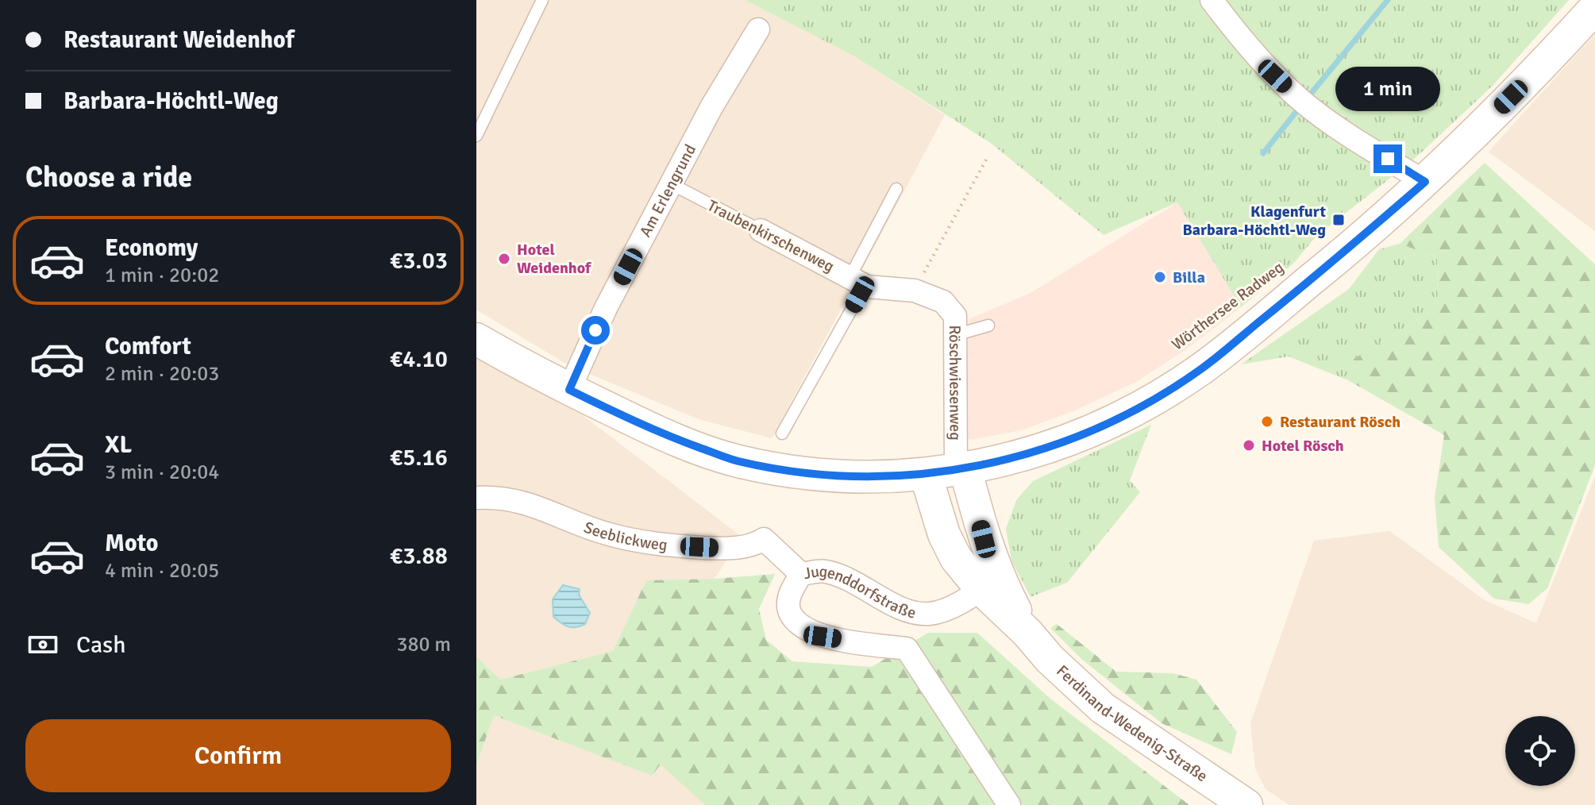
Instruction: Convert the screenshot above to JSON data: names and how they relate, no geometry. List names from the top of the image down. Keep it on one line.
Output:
{"streets":{"main road":["Ferdinand-Wedenig-Straße"],"street":["Am Erlengrund","Traubenkirschenweg","Röschwiesenweg","Seeblickweg","Jugenddorfstraße"]},"crossings":[["Am Erlengrund","Traubenkirschenweg"],["Traubenkirschenweg","Röschwiesenweg"],["Röschwiesenweg","Ferdinand-Wedenig-Straße"],["Seeblickweg","Jugenddorfstraße"],["Jugenddorfstraße","Ferdinand-Wedenig-Straße"]],"places":{"transit":["Klagenfurt Barbara-Höchtl-Weg"],"other":["Hotel Weidenhof","Billa","Restaurant Rösch","Hotel Rösch"]},"page":{"banner":["Restaurant Weidenhof","Barbara-Höchtl-Weg"],"bubble":"1 min","heading":"Choose a ride","list":[{"name":"Economy","note":"1 min · 20:02","value":"€3.03"},{"name":"Comfort","note":"2 min · 20:03","value":"€4.10"},{"name":"XL","note":"3 min · 20:04","value":"€5.16"},{"name":"Moto","note":"4 min · 20:05","value":"€3.88"}],"pay":["Cash","380 m"],"buttons":"Confirm"}}
